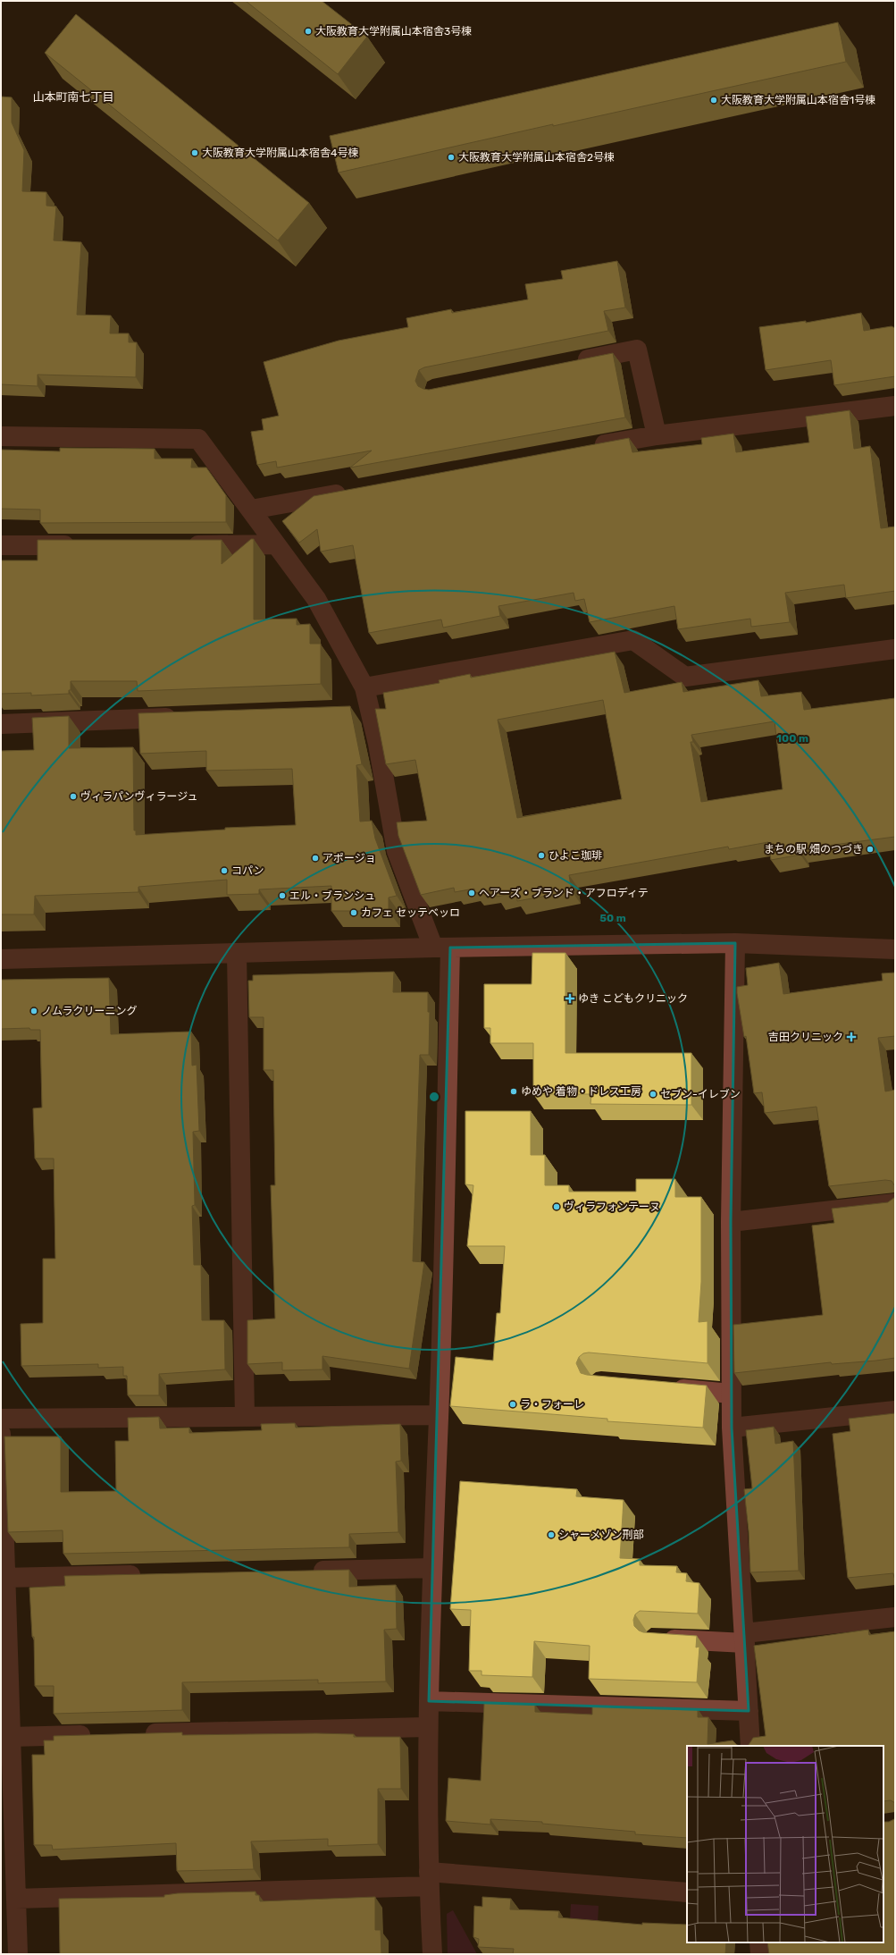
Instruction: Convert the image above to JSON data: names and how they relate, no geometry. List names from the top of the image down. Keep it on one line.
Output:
{"districts":["山本町南七丁目"],"places":{"other":["大阪教育大学附属山本宿舎3号棟","大阪教育大学附属山本宿舎1号棟","大阪教育大学附属山本宿舎4号棟","大阪教育大学附属山本宿舎2号棟","ヴィラパンヴィラージュ","まちの駅 畑のつづき","ひよこ珈琲","アポージョ","コパン","ヘアーズ・ブランド・アフロディテ","エル・ブランシュ","カフェ セッテベッロ","ノムラクリーニング","ゆめや 着物・ドレス工房","セブン-イレブン","ヴィラフォンテーヌ","ラ・フォーレ","シャーメゾン刑部"],"health":["ゆき こどもクリニック","吉田クリニック"]},"rings":["100 m","50 m"]}
